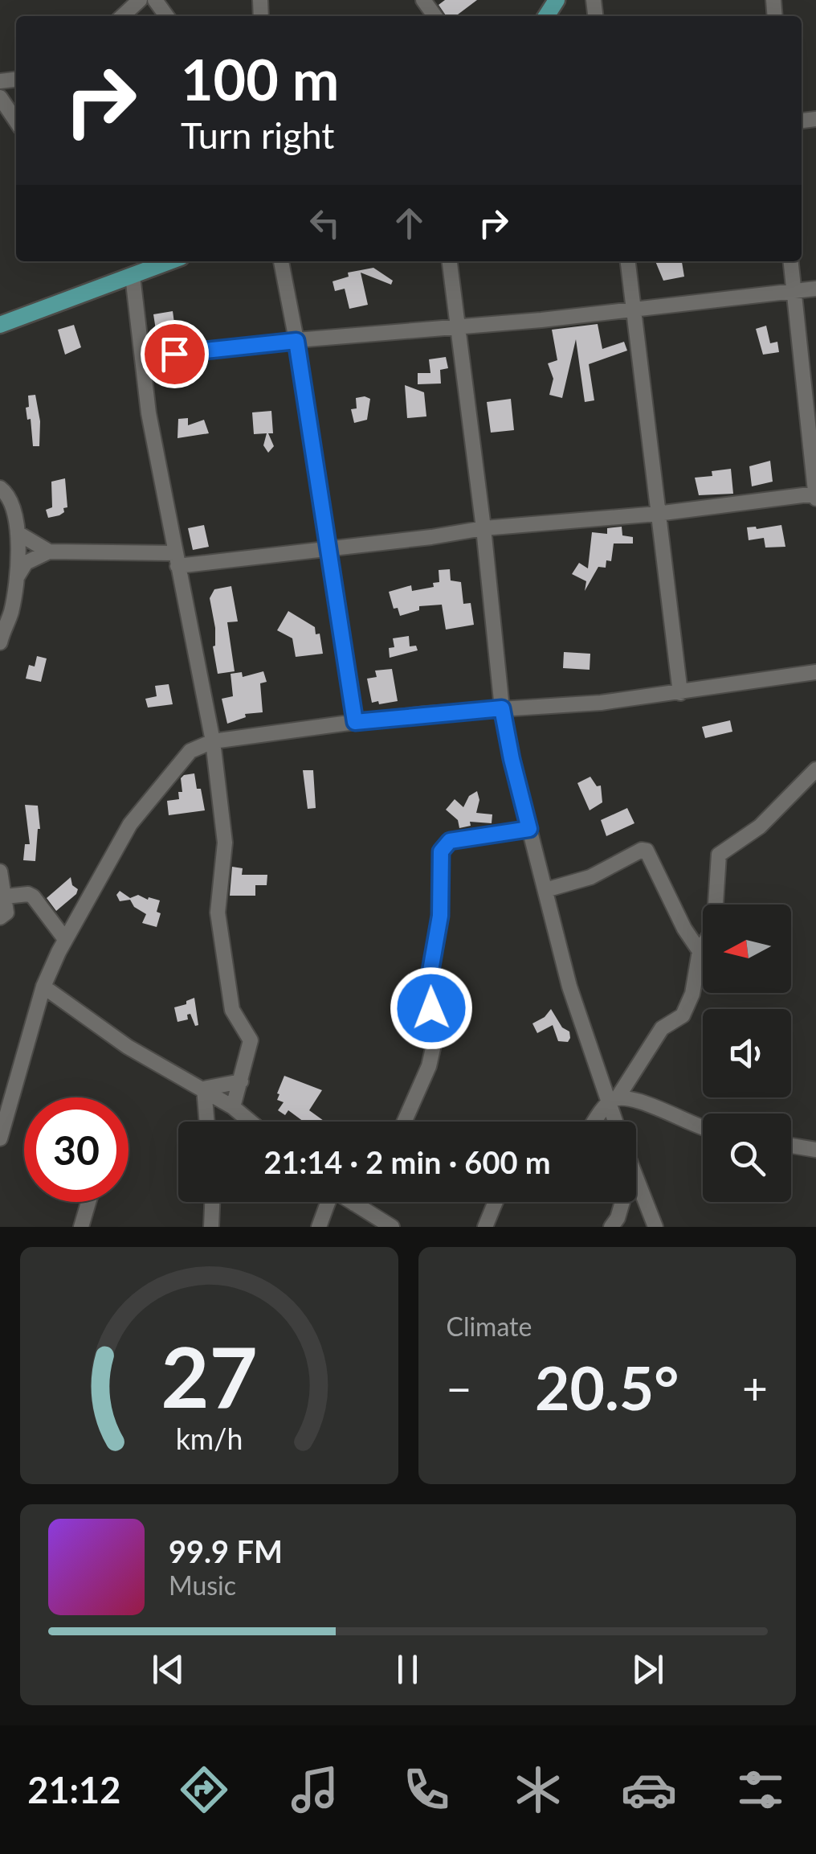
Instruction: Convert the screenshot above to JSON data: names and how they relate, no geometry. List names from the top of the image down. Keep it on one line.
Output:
{"north":"left","page":{"turn":["100 m","Turn right"],"limit":"30","trip":"21:14 · 2 min · 600 m","tile":"Climate","heat":["−","20.5°","+"],"song":["99.9 FM","Music"],"tabs":"21:12","gauge":["27","km/h"]}}
